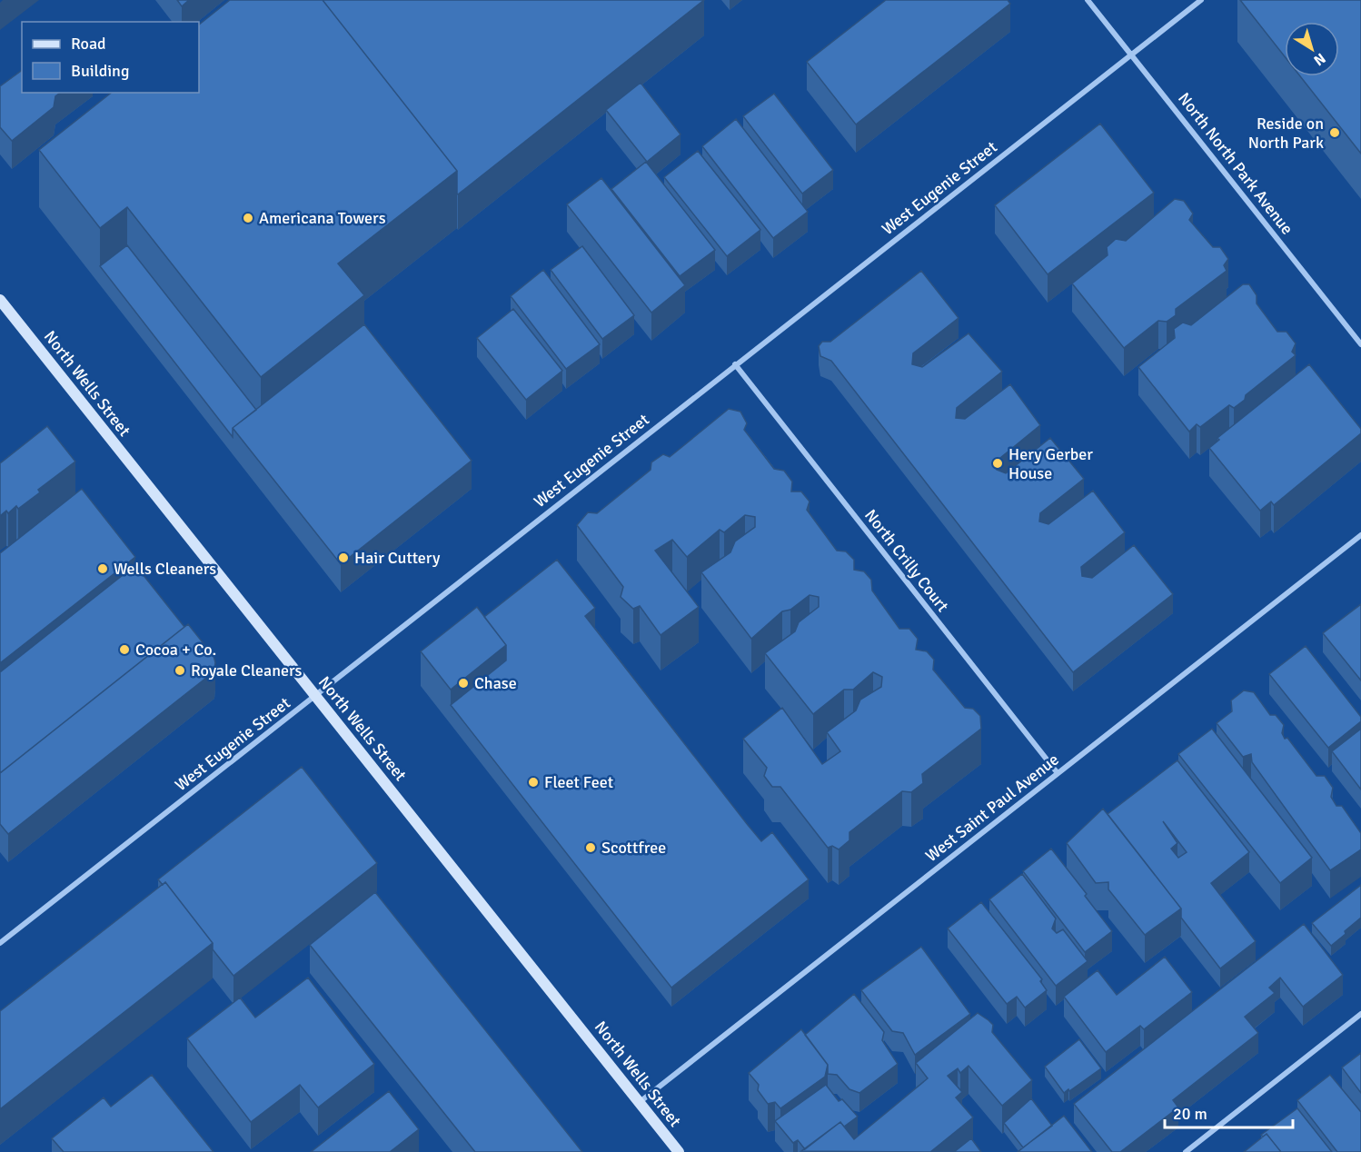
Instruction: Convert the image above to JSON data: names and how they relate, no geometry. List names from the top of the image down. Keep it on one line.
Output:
{"streets":{"street":["North North Park Avenue","West Eugenie Street","North Wells Street","North Crilly Court","West Saint Paul Avenue"]},"crossings":[["North North Park Avenue","West Eugenie Street"],["West Eugenie Street","North Wells Street"],["West Eugenie Street","North Crilly Court"],["North Wells Street","West Saint Paul Avenue"],["North Crilly Court","West Saint Paul Avenue"]],"places":["Reside on North Park","Americana Towers","Hery Gerber House","Hair Cuttery","Wells Cleaners","Cocoa + Co.","Royale Cleaners","Chase","Fleet Feet","Scottfree"],"legend":["Road","Building"],"scale_bar":"20 m","north":"bottom right"}
